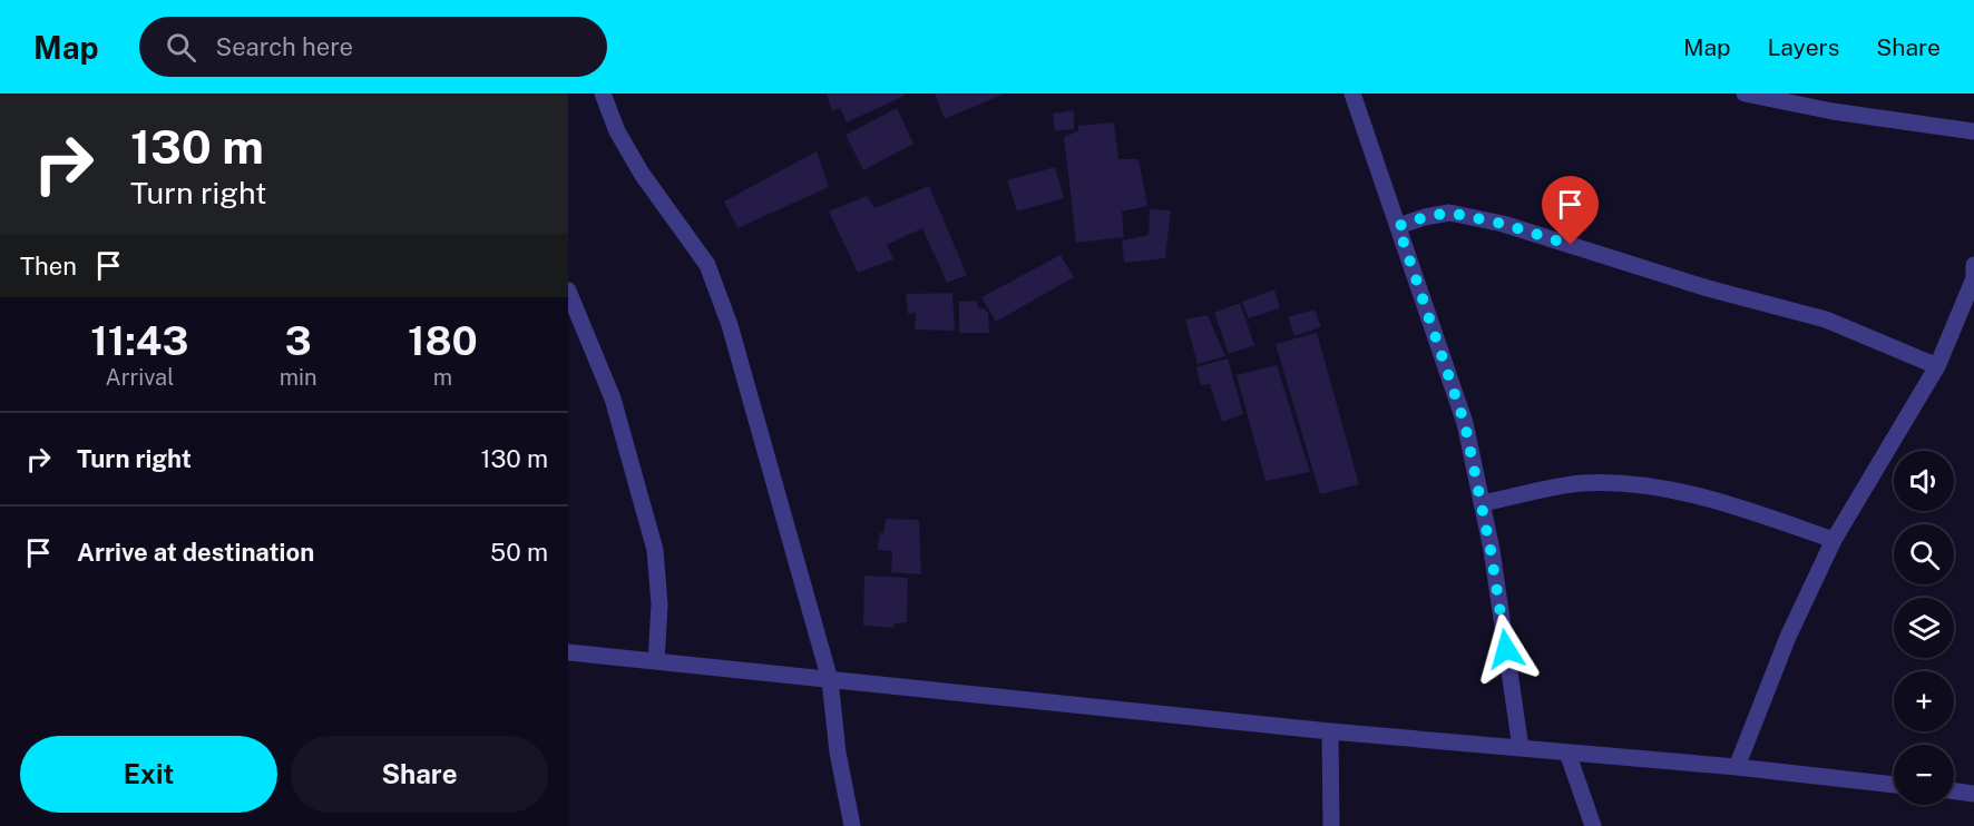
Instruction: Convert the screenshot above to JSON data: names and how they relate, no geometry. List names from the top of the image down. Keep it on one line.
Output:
{"page":{"header":"Map","search":"Search here","nav":["Map","Layers","Share"],"turn":["130 m","Turn right"],"then":"Then","eta":["11:43","Arrival","3","min","180","m"],"list":[{"name":"Turn right","value":"130 m"},{"name":"Arrive at destination","value":"50 m"}],"map_buttons":["+","−"],"buttons":["Exit","Share"]}}
